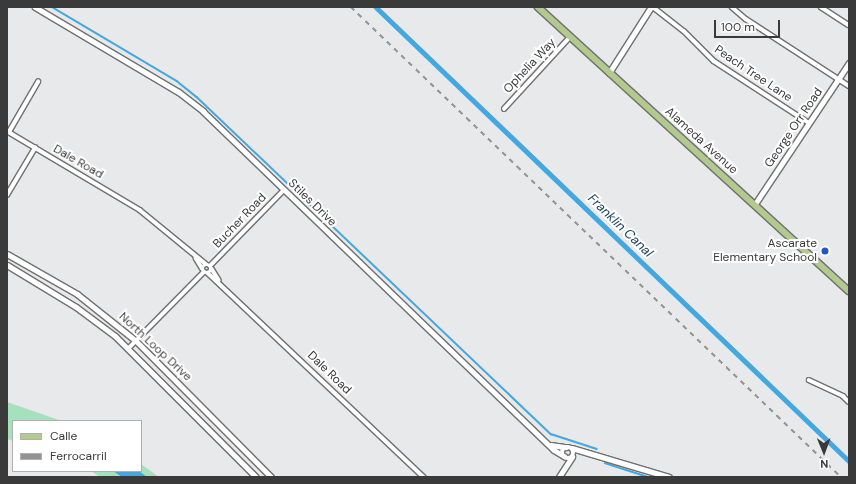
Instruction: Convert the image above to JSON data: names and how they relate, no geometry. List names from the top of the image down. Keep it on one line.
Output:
{"streets":{"main road":["Alameda Avenue","North Loop Drive"],"street":["Ophelia Way","Peach Tree Lane","George Orr Road","Dale Road","Stiles Drive","Bucher Road"]},"crossings":[["Ophelia Way","Alameda Avenue"],["Peach Tree Lane","George Orr Road"],["George Orr Road","Alameda Avenue"],["Dale Road","Bucher Road"],["Stiles Drive","Bucher Road"]],"water":["Franklin Canal"],"places":["Ascarate Elementary School"],"legend":["Calle","Ferrocarril"],"scale_bar":"100 m","north":"bottom"}
